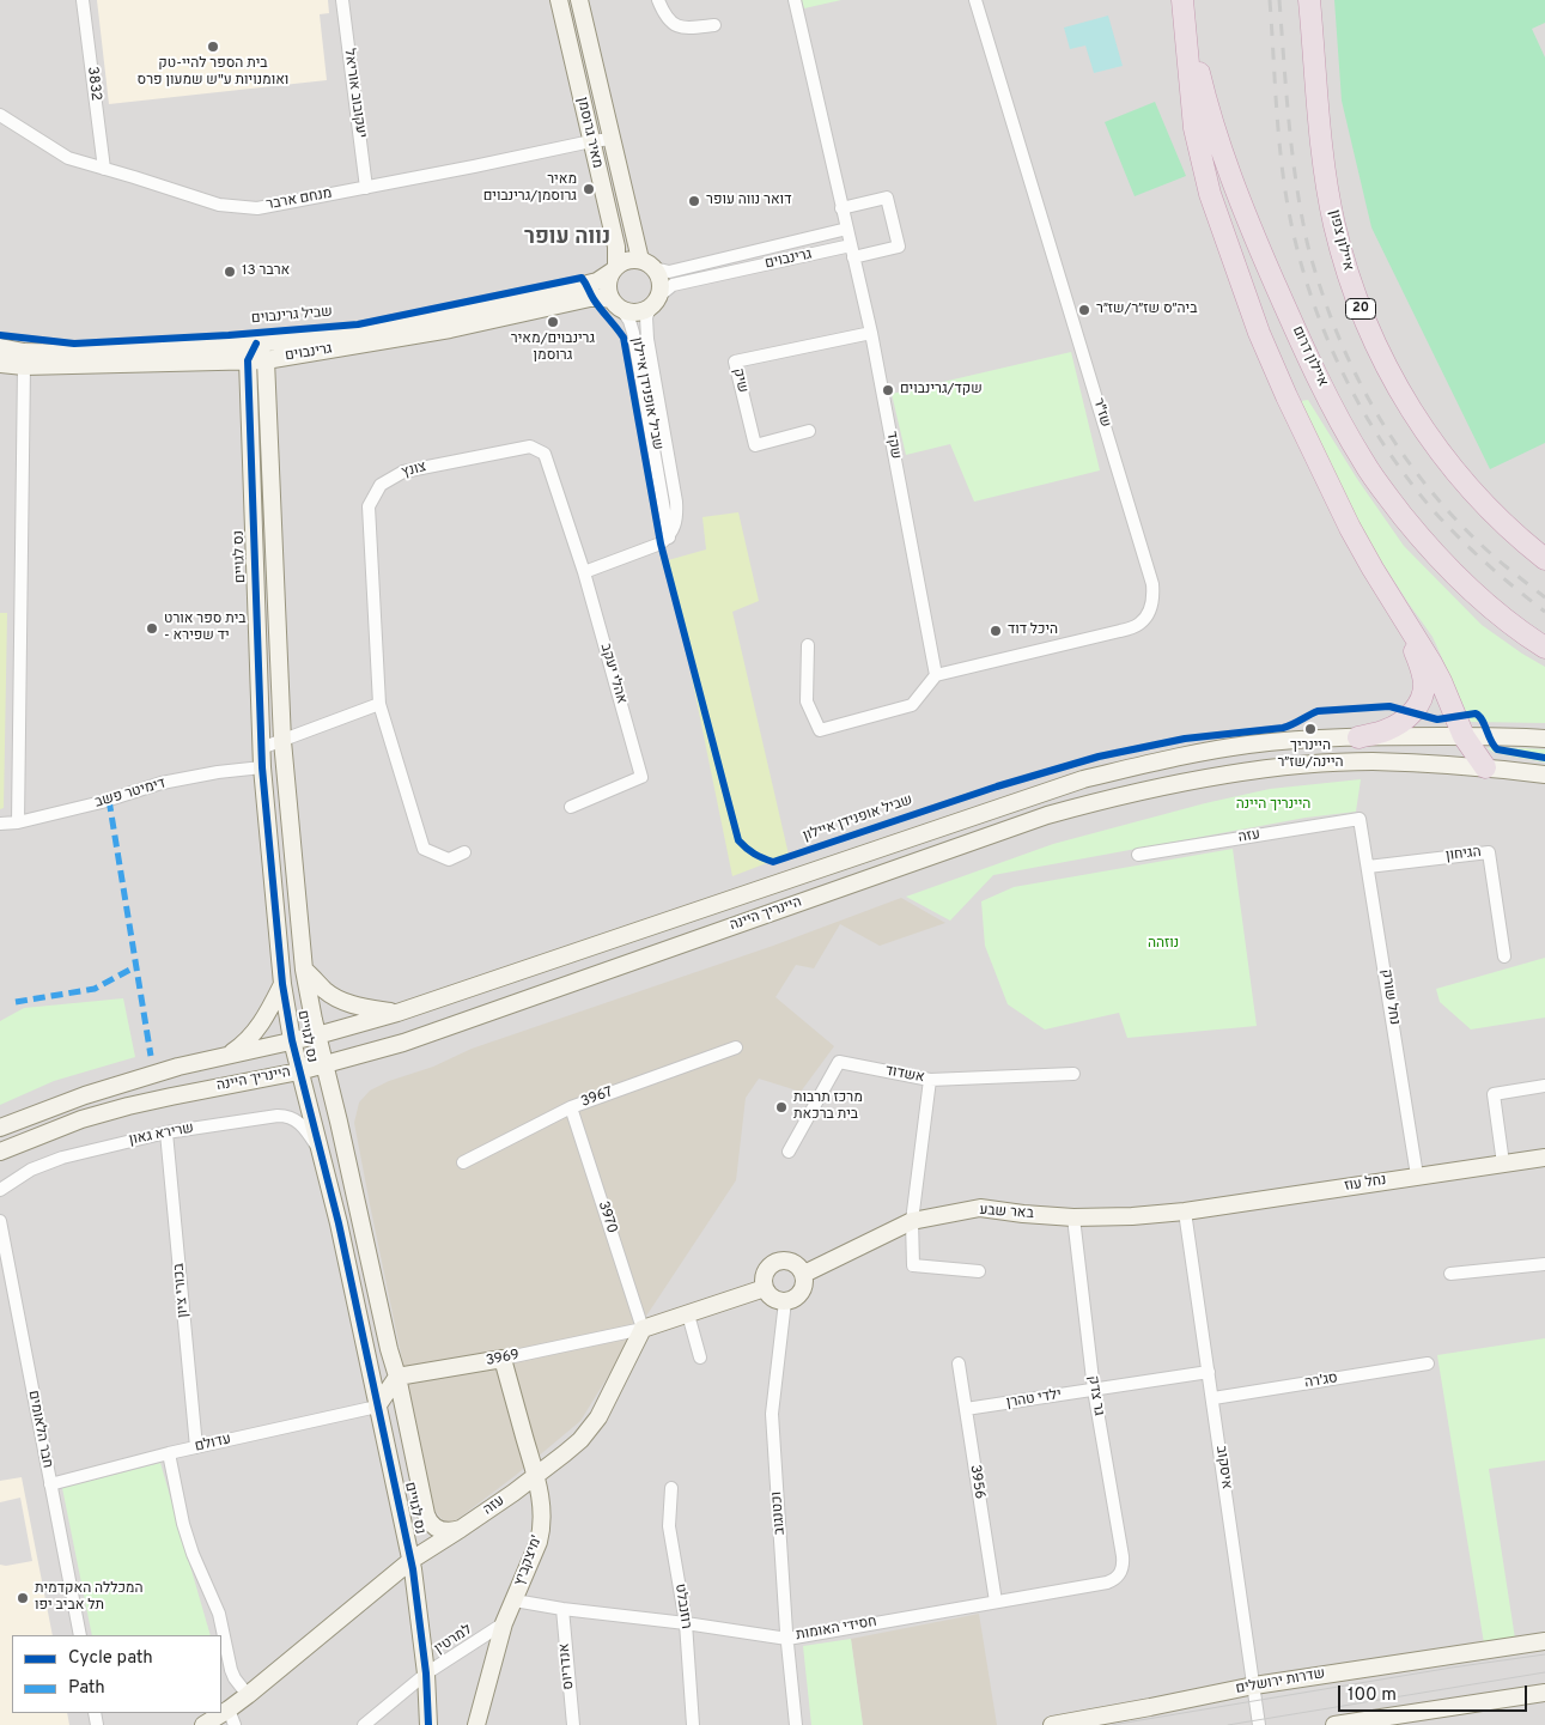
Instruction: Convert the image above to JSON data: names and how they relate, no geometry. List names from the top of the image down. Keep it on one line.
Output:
{"streets":{"highway":["איילון צפון","20","איילון דרום"],"street":["3832","יעקובוב אוריאל","מאיר גרוסמן","מנחם ארבר","גרינבוים","שיק","שז\"ר","שקד","צונץ","נס לגויים","אהלי יעקב","דימיטר פשב","עזה","הגיחון","היינריך היינה","נחל שורק","אשדוד","3967","שרירא גאון","נחל עוז","באר שבע","3970","בכורי ציון","3969","סג'רה","גר צדק","ילדי טהרן","חבר הלאומים","עדולם","איסקוב","3956","וכטנגוב","מיצקביץ'","רוזנבלט","חסידי האומות","למרטין","אנדריוס","שדרות ירושלים"],"cycle path":["שביל גרינבוים"]},"crossings":[["3832","מנחם ארבר"],["יעקובוב אוריאל","מנחם ארבר"],["מאיר גרוסמן","מנחם ארבר"],["מאיר גרוסמן","גרינבוים"],["גרינבוים","שקד"],["גרינבוים","נס לגויים"],["שיק","שקד"],["שז\"ר","שקד"],["צונץ","אהלי יעקב"],["נס לגויים","דימיטר פשב"],["נס לגויים","עזה"],["נס לגויים","היינריך היינה"],["נס לגויים","שרירא גאון"],["נס לגויים","3969"],["נס לגויים","עדולם"],["נס לגויים","למרטין"],["עזה","נחל שורק"],["עזה","3970"],["עזה","3969"],["עזה","מיצקביץ'"],["הגיחון","נחל שורק"],["נחל שורק","נחל עוז"],["3967","3970"],["שרירא גאון","בכורי ציון"],["נחל עוז","באר שבע"],["נחל עוז","איסקוב"],["באר שבע","גר צדק"],["באר שבע","איסקוב"],["באר שבע","וכטנגוב"],["3970","3969"],["בכורי ציון","עדולם"],["3969","מיצקביץ'"],["סג'רה","איסקוב"],["גר צדק","ילדי טהרן"],["גר צדק","חסידי האומות"],["ילדי טהרן","איסקוב"],["ילדי טהרן","3956"],["חבר הלאומים","עדולם"],["איסקוב","שדרות ירושלים"],["3956","חסידי האומות"],["וכטנגוב","חסידי האומות"],["מיצקביץ'","חסידי האומות"],["מיצקביץ'","למרטין"],["רוזנבלט","חסידי האומות"],["חסידי האומות","אנדריוס"]],"districts":["נווה עופר"],"parks":["היינריך היינה","נוזהה"],"places":["בית הספר להיי-טק ואומנויות ע\"ש שמעון פרס","מאיר גרוסמן/גרינבוים","דואר נווה עופר","ארבר 13","ביה״ס שז״ר/שז״ר","גרינבוים/מאיר גרוסמן","שקד/גרינבוים","בית ספר אורט - יד שפירא","היכל דוד","היינריך היינה/שז״ר","מרכז תרבות בית ברכאת","המכללה האקדמית תל אביב יפו"],"legend":["Cycle path","Path"],"scale_bar":"100 m"}
